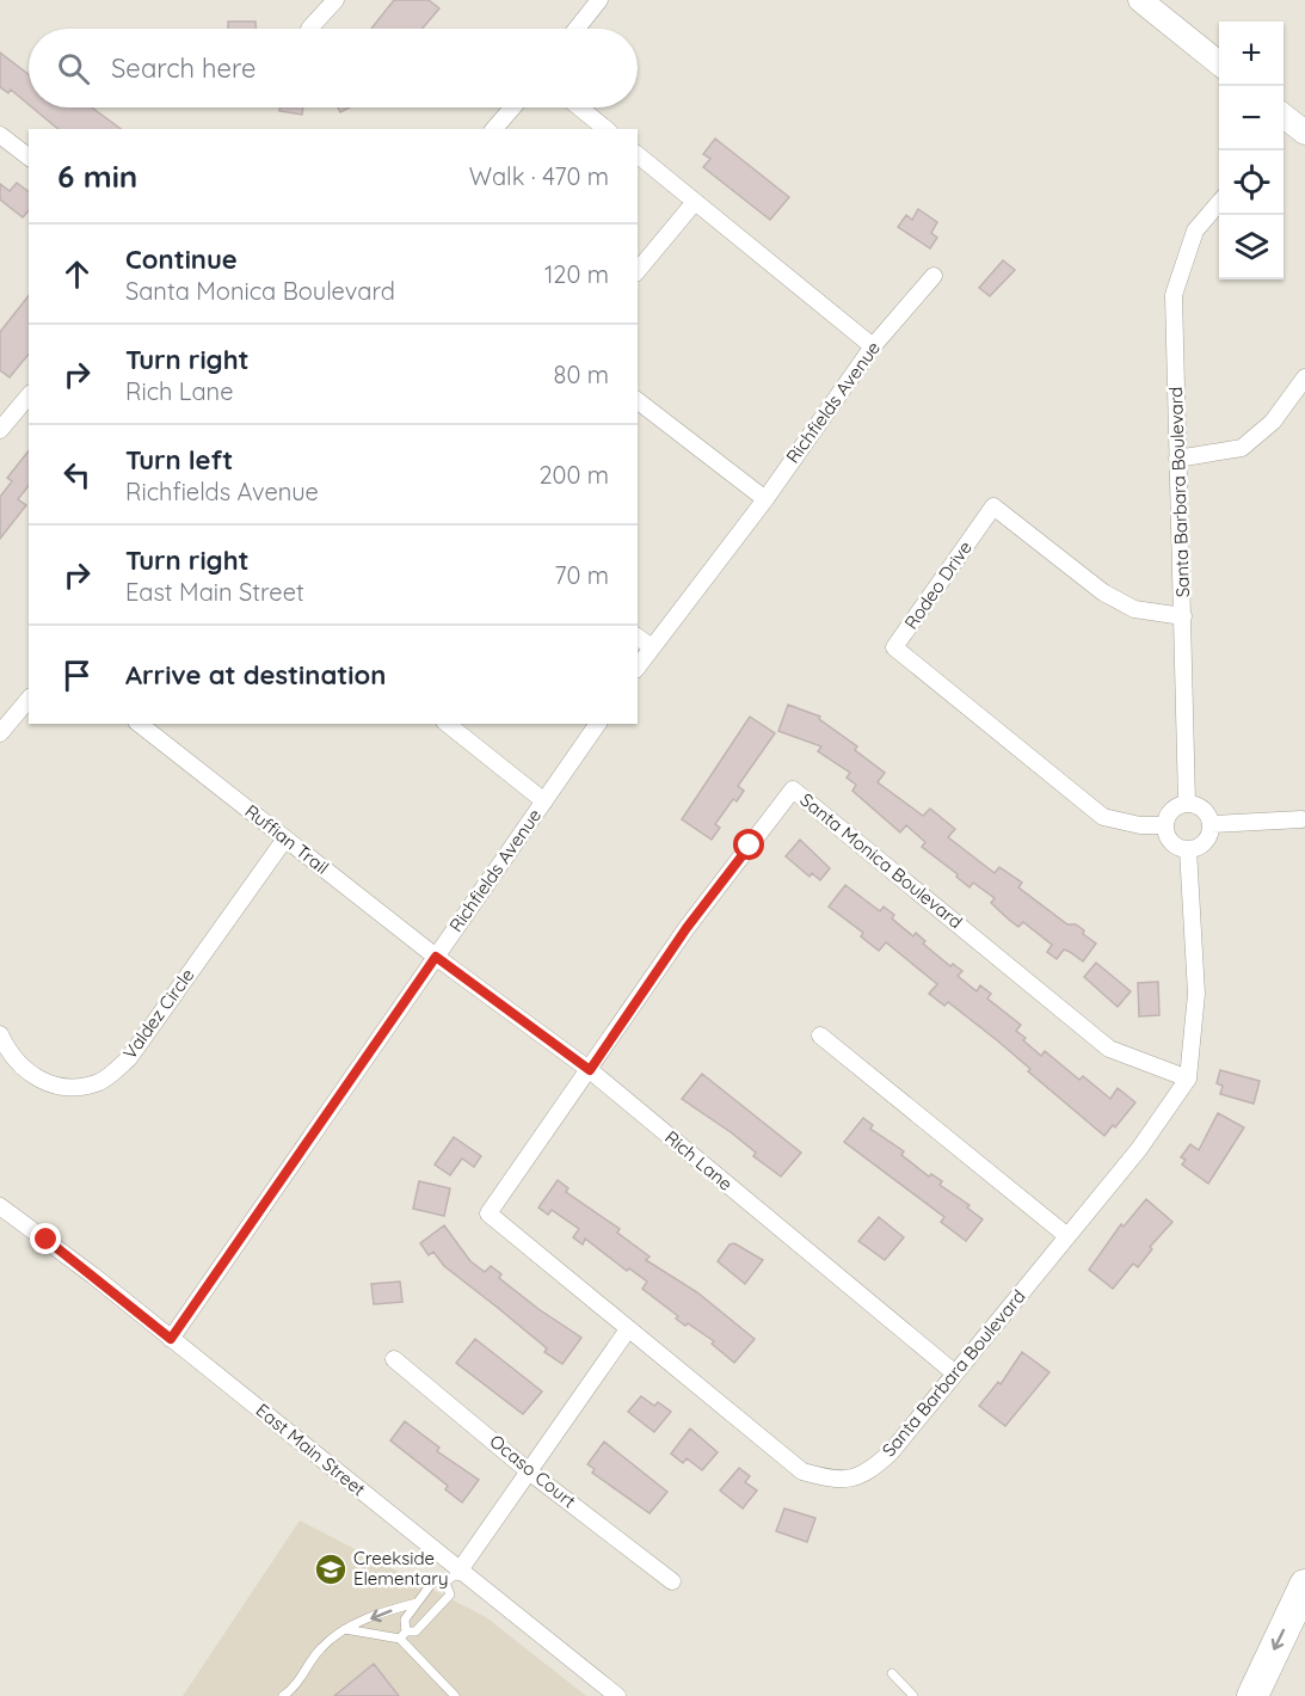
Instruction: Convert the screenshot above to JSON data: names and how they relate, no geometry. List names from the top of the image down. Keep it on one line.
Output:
{"streets":{"street":["Richfields Avenue","Santa Barbara Boulevard","Rodeo Drive","Ruffian Trail","Santa Monica Boulevard","Valdez Circle","Rich Lane","East Main Street","Ocaso Court"]},"crossings":[["Richfields Avenue","Ruffian Trail"],["Richfields Avenue","Rich Lane"],["Richfields Avenue","East Main Street"],["Santa Barbara Boulevard","Rodeo Drive"],["Santa Barbara Boulevard","Santa Monica Boulevard"],["Santa Barbara Boulevard","Rich Lane"],["Ruffian Trail","Valdez Circle"],["Ruffian Trail","Rich Lane"],["Santa Monica Boulevard","Rich Lane"]],"places":{"school or university":["Creekside Elementary"]},"page":{"map_buttons":["+","−"],"search":"Search here","heading":["6 min","Walk · 470 m"],"list":[["Continue","Santa Monica Boulevard","120 m"],["Turn right","Rich Lane","80 m"],["Turn left","Richfields Avenue","200 m"],["Turn right","East Main Street","70 m"],"Arrive at destination"]}}
